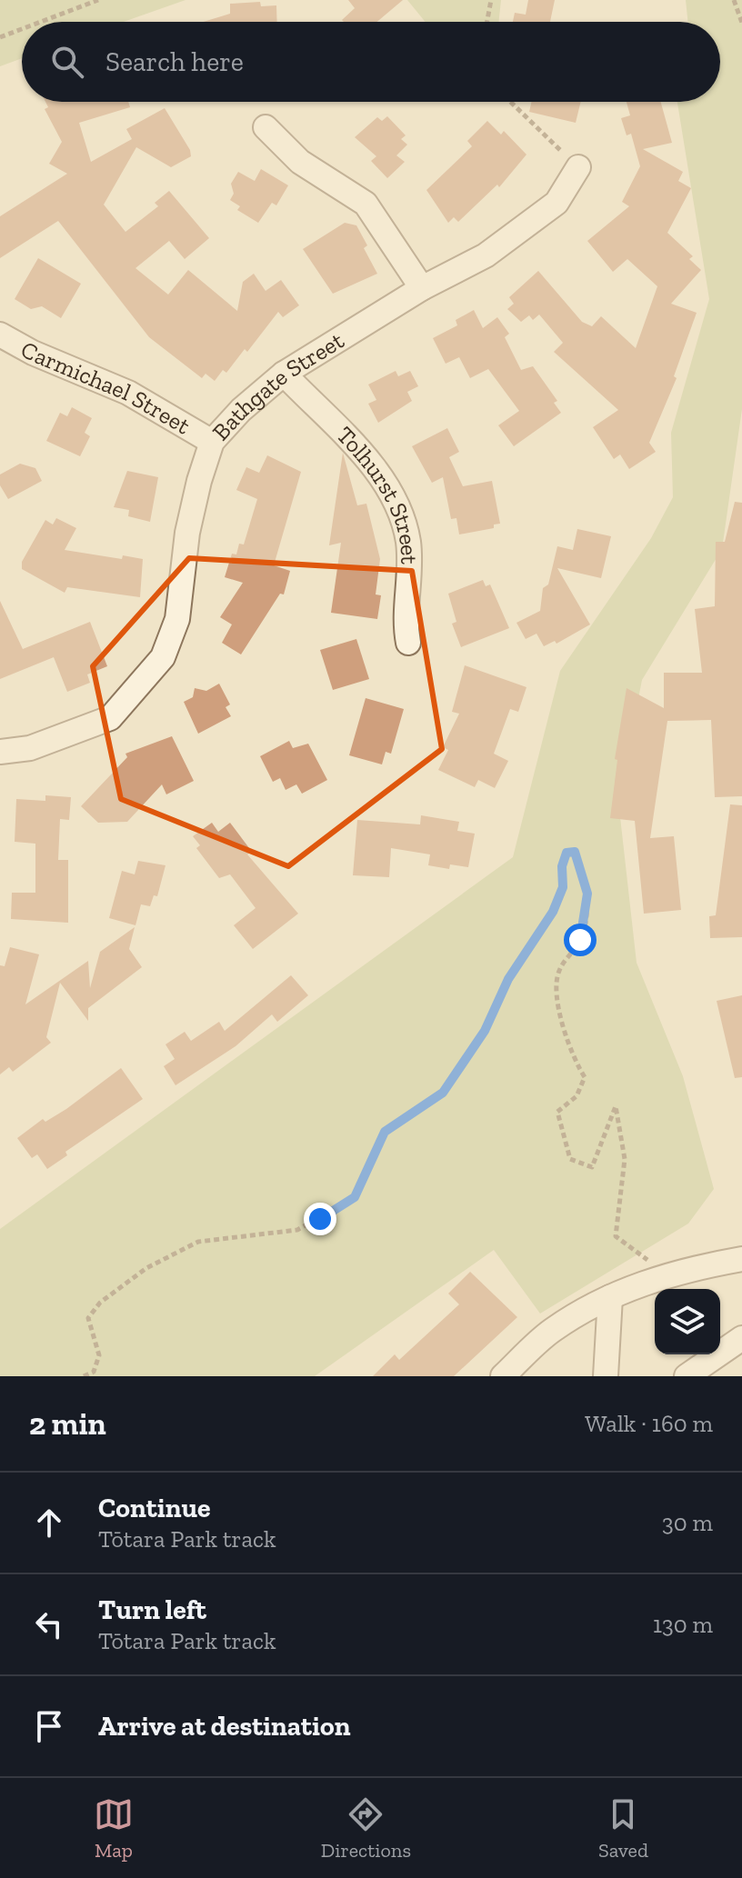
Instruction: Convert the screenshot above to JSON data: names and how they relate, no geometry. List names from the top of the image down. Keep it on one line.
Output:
{"streets":{"street":["Carmichael Street","Bathgate Street","Tolhurst Street"]},"crossings":[["Carmichael Street","Bathgate Street"],["Bathgate Street","Tolhurst Street"]],"page":{"search":"Search here","heading":["2 min","Walk · 160 m"],"list":[["Continue","Tōtara Park track","30 m"],["Turn left","Tōtara Park track","130 m"],"Arrive at destination"],"nav":["Map","Directions","Saved"]}}
